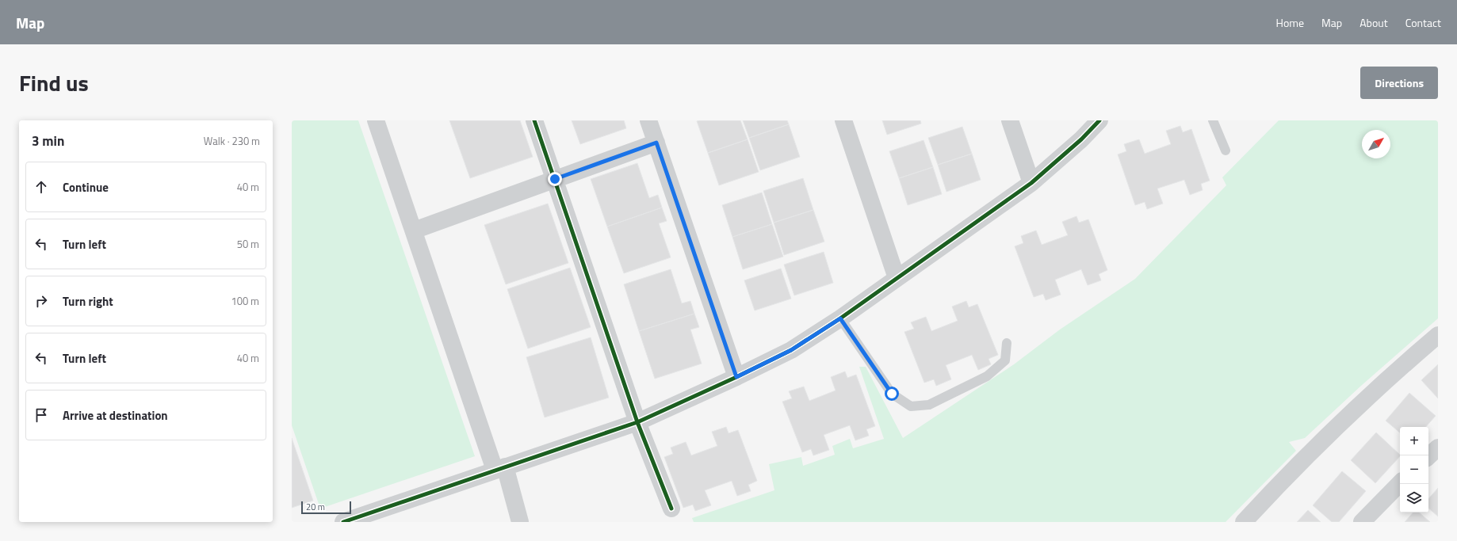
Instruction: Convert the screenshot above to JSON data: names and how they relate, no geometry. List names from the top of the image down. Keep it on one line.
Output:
{"scale_bar":"20 m","north":"top right","page":{"header":"Map","nav":["Home","Map","About","Contact"],"title":"Find us","buttons":"Directions","heading":["3 min","Walk · 230 m"],"list":[["Continue","40 m"],["Turn left","50 m"],["Turn right","100 m"],["Turn left","40 m"],"Arrive at destination"],"map_buttons":["+","−"],"scale":"20 m"}}
